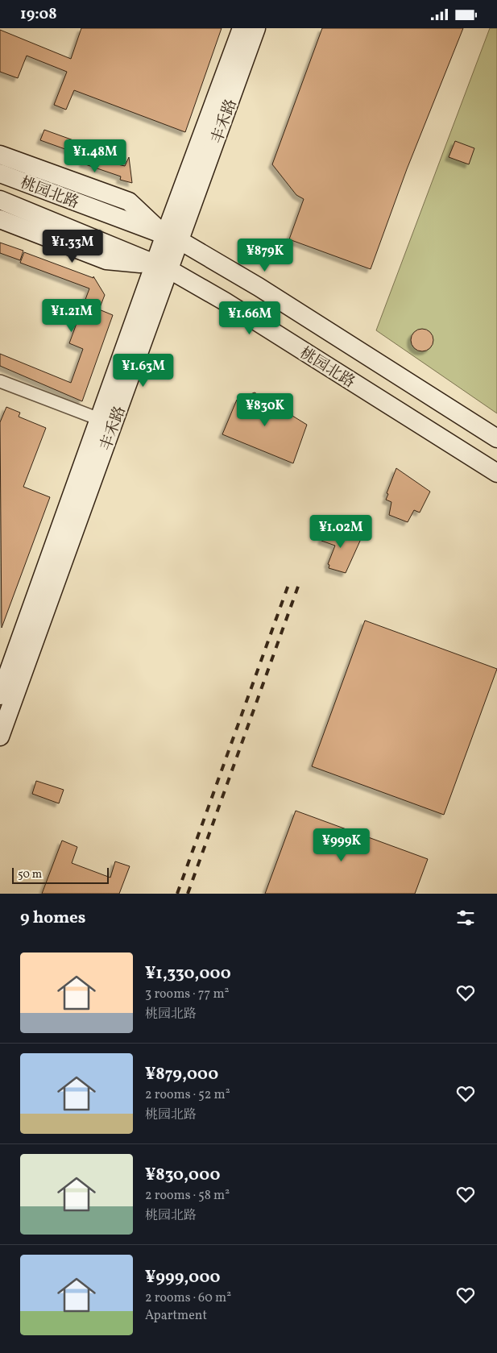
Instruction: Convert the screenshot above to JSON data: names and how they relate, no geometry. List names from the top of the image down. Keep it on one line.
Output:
{"streets":{"main road":["丰禾路","桃园北路"]},"crossings":[["丰禾路","桃园北路"]],"scale_bar":"50 m","page":{"status":"19:08","price":["¥1.48M","¥1.33M","¥879K","¥1.21M","¥1.66M","¥1.63M","¥830K","¥1.02M","¥999K"],"scale":"50 m","heading":"9 homes","list":[{"name":"¥1,330,000","note":"3 rooms · 77 m² · 桃园北路"},{"name":"¥879,000","note":"2 rooms · 52 m² · 桃园北路"},{"name":"¥830,000","note":"2 rooms · 58 m² · 桃园北路"},{"name":"¥999,000","note":"2 rooms · 60 m² · Apartment"}]}}
